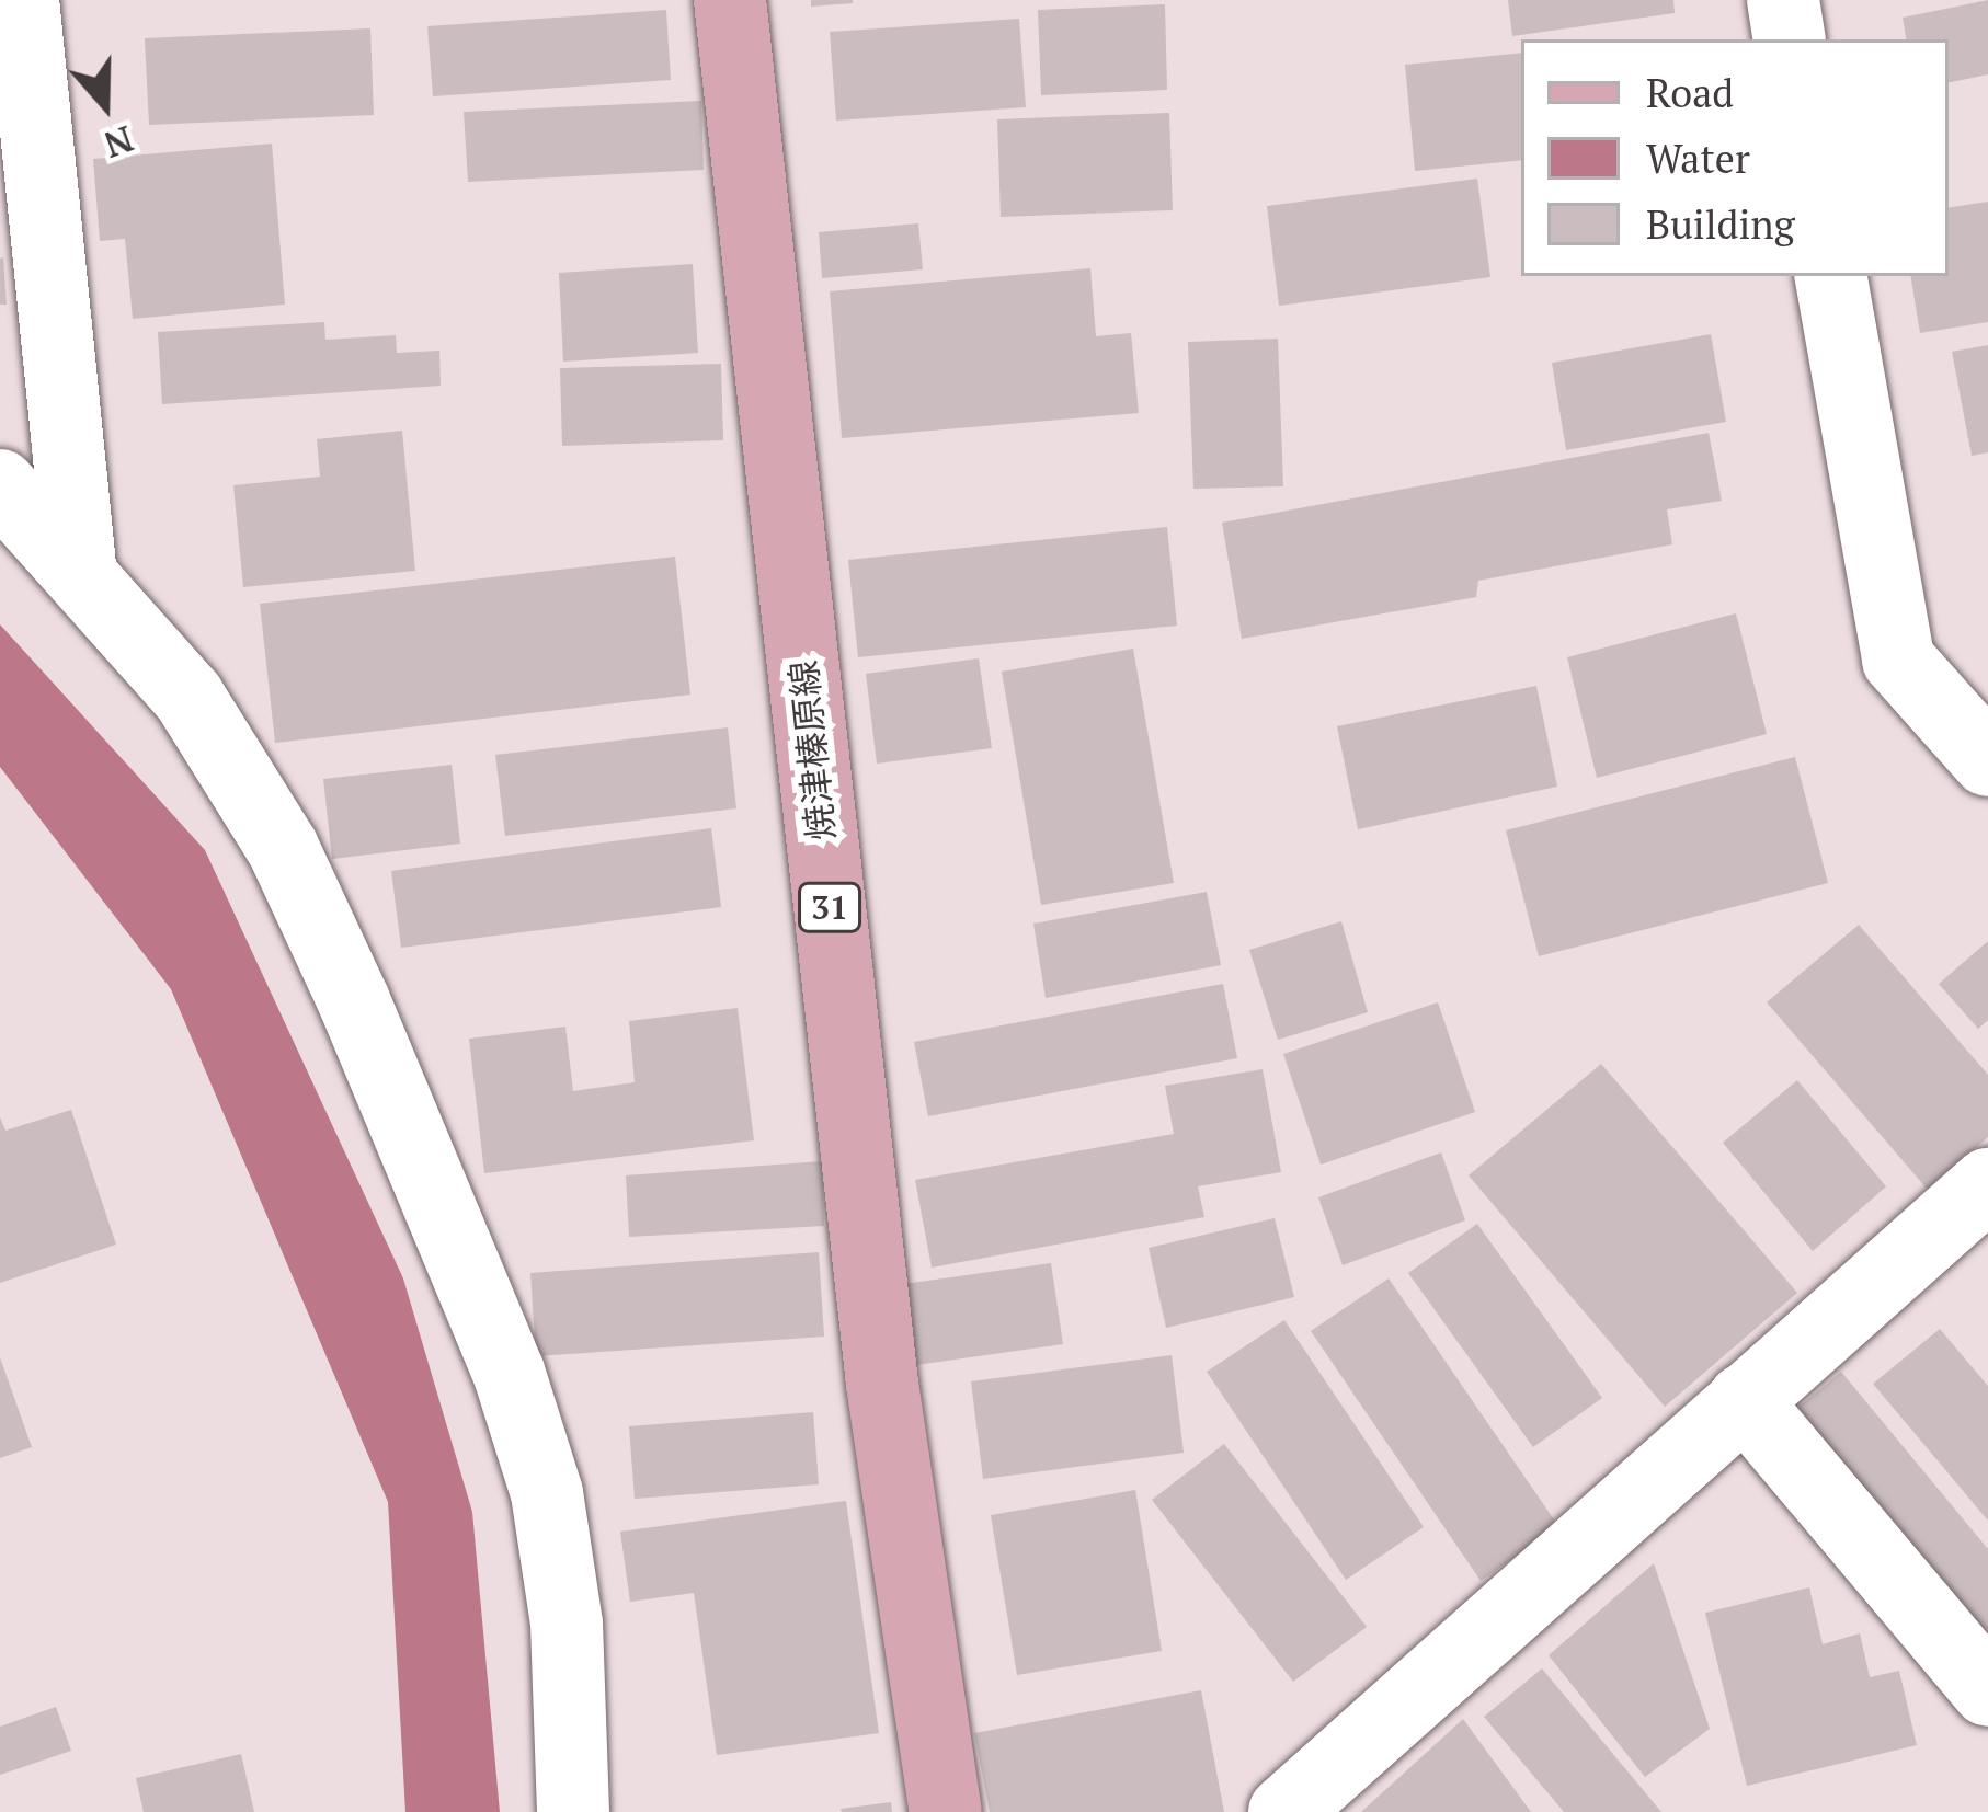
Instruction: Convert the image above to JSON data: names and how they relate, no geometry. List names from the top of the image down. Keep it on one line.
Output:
{"streets":{"main road":["焼津榛原線","31"]},"legend":["Road","Water","Building"],"north":"bottom"}
